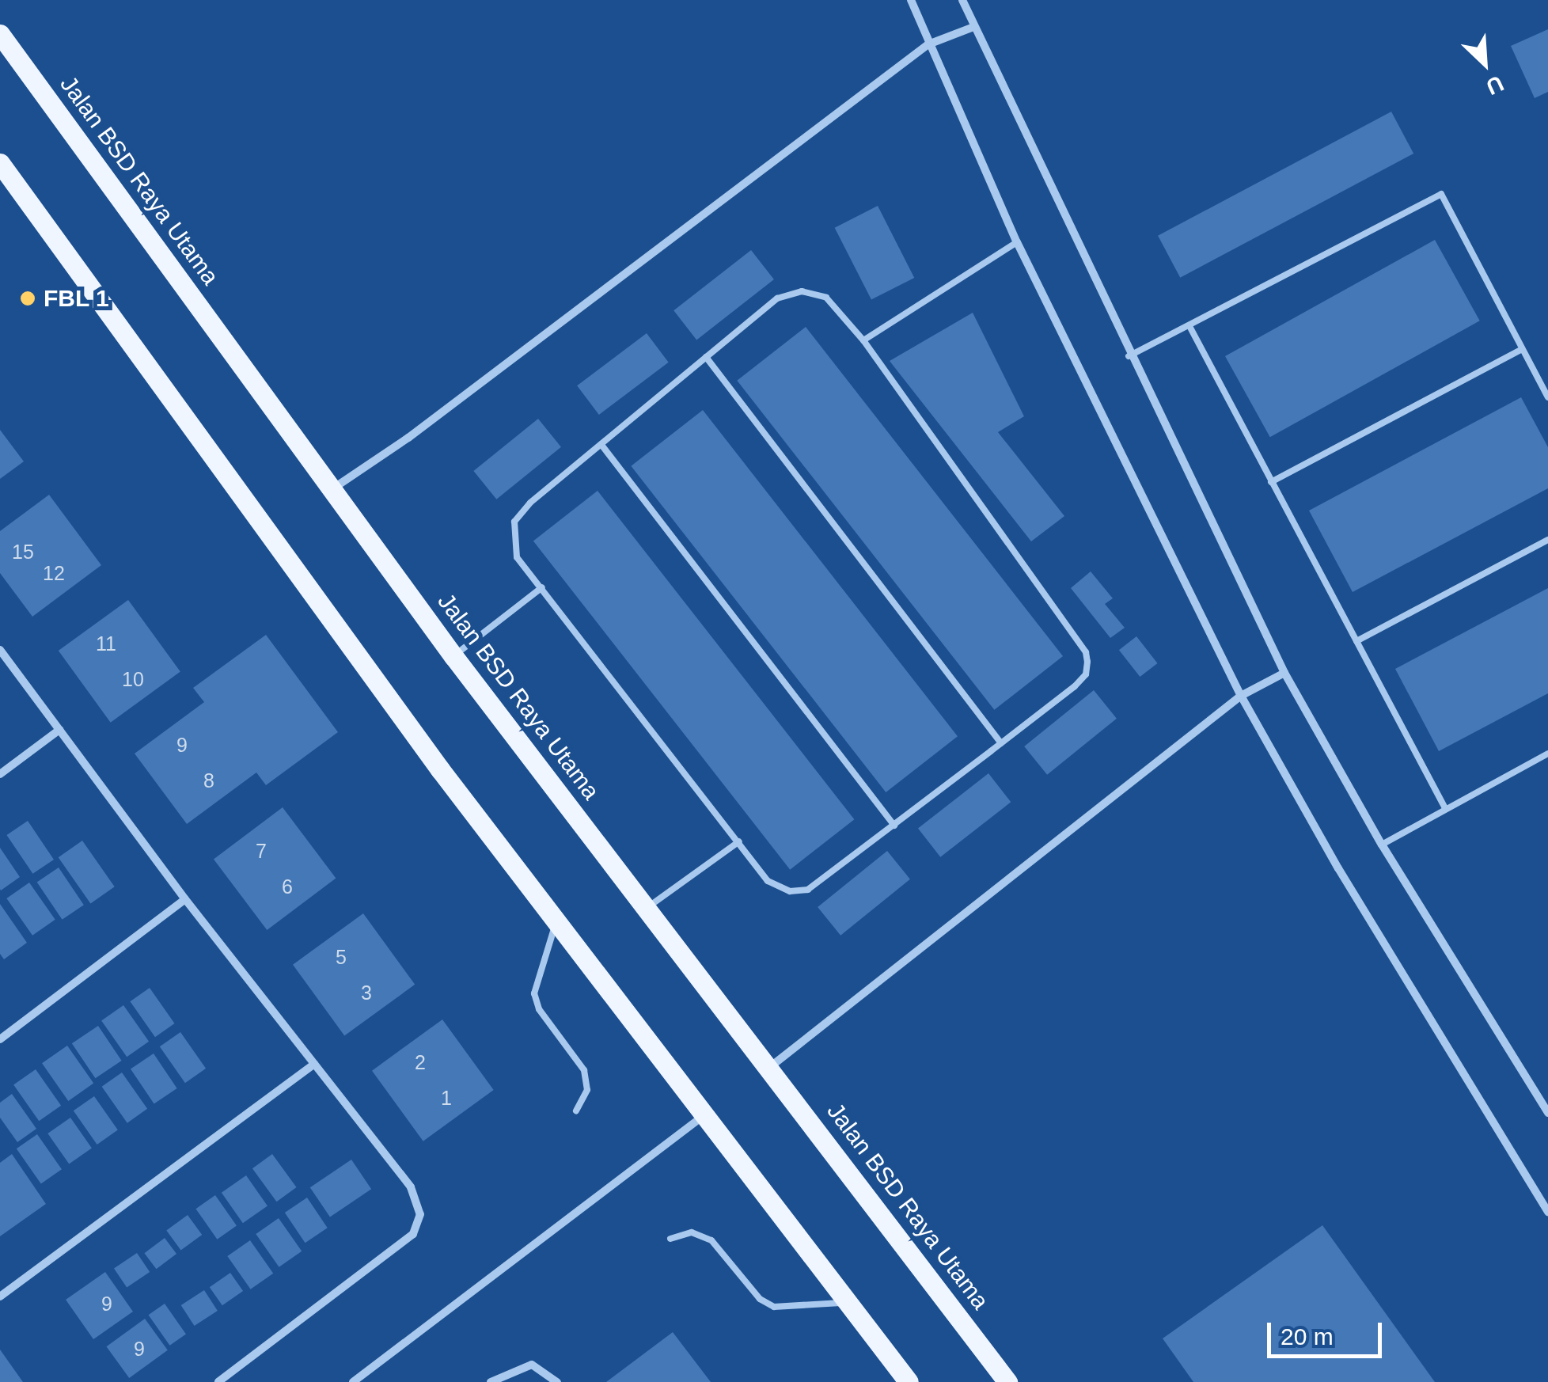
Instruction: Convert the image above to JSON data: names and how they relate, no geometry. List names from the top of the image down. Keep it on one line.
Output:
{"streets":{"main road":["Jalan BSD Raya Utama"]},"places":["FBL 1"],"house_numbers":["15","12","11","10","9","8","7","6","5","3","2","1","9","9"],"scale_bar":"20 m","north":"bottom right"}
